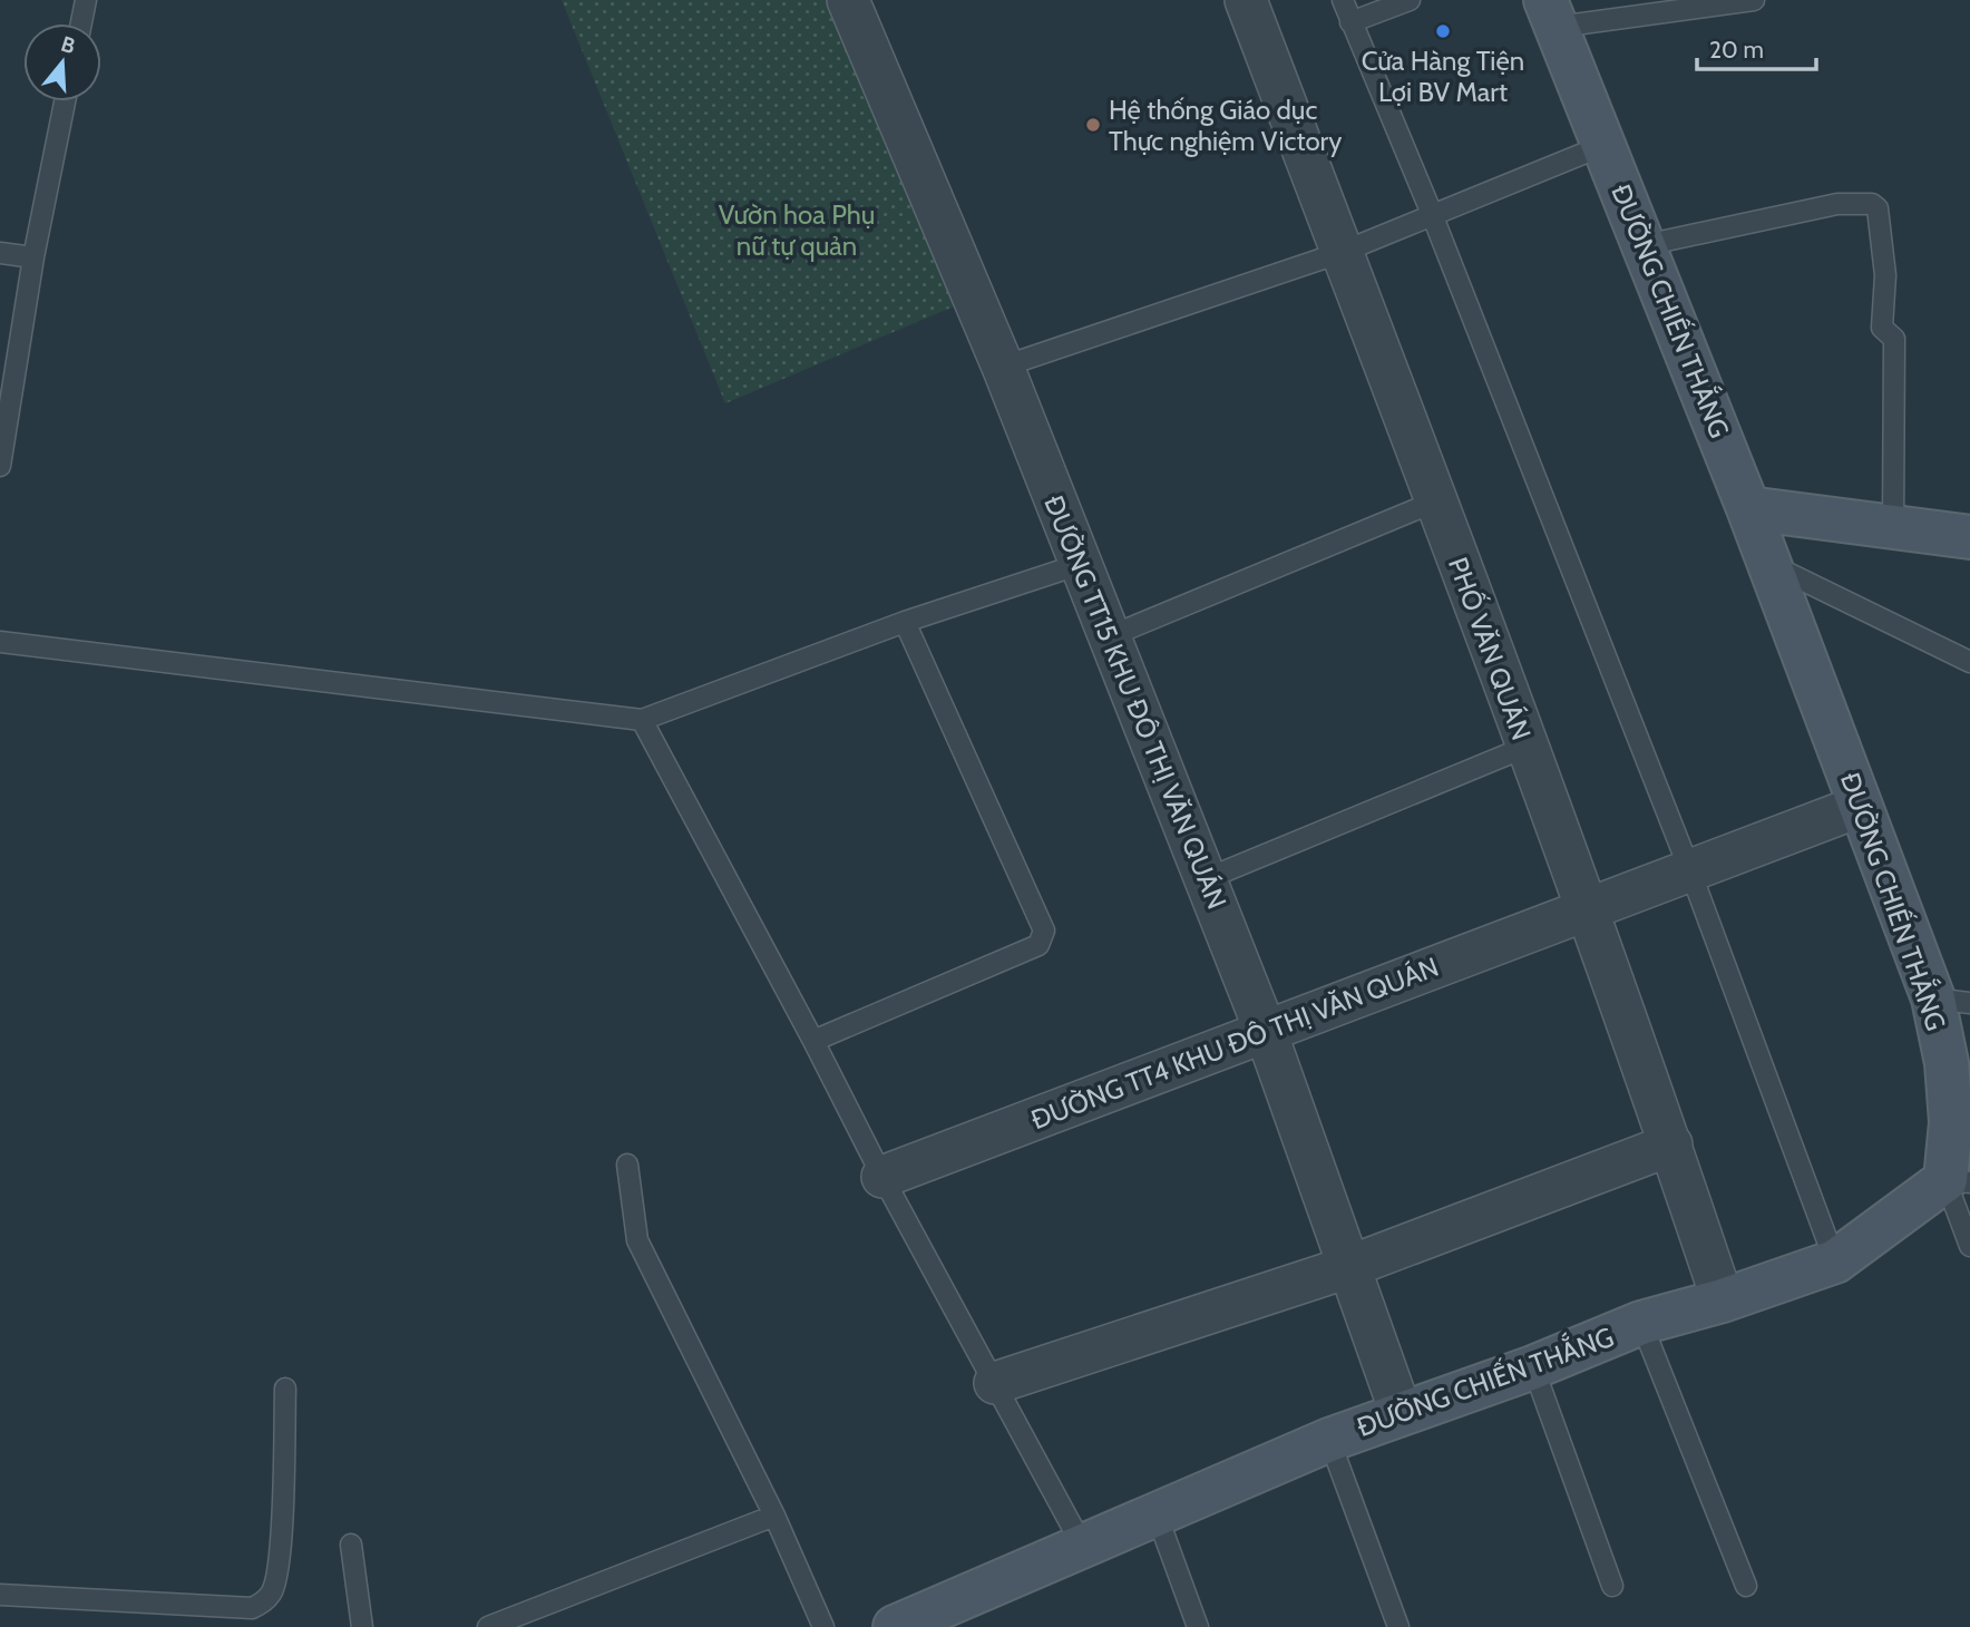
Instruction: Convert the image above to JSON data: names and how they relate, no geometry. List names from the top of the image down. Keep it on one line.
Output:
{"streets":{"street":["ĐƯỜNG CHIẾN THẮNG","PHỐ VĂN QUÁN","ĐƯỜNG TT15 KHU ĐÔ THỊ VĂN QUÁN","ĐƯỜNG TT4 KHU ĐÔ THỊ VĂN QUÁN"]},"crossings":[["ĐƯỜNG CHIẾN THẮNG","PHỐ VĂN QUÁN"],["ĐƯỜNG CHIẾN THẮNG","ĐƯỜNG TT15 KHU ĐÔ THỊ VĂN QUÁN"],["ĐƯỜNG CHIẾN THẮNG","ĐƯỜNG TT4 KHU ĐÔ THỊ VĂN QUÁN"],["PHỐ VĂN QUÁN","ĐƯỜNG TT4 KHU ĐÔ THỊ VĂN QUÁN"],["ĐƯỜNG TT15 KHU ĐÔ THỊ VĂN QUÁN","ĐƯỜNG TT4 KHU ĐÔ THỊ VĂN QUÁN"]],"parks":["Vườn hoa Phụ nữ tự quản"],"places":["Cửa Hàng Tiện Lợi BV Mart","Hệ thống Giáo dục Thực nghiệm Victory"],"scale_bar":"20 m","north":"top"}
